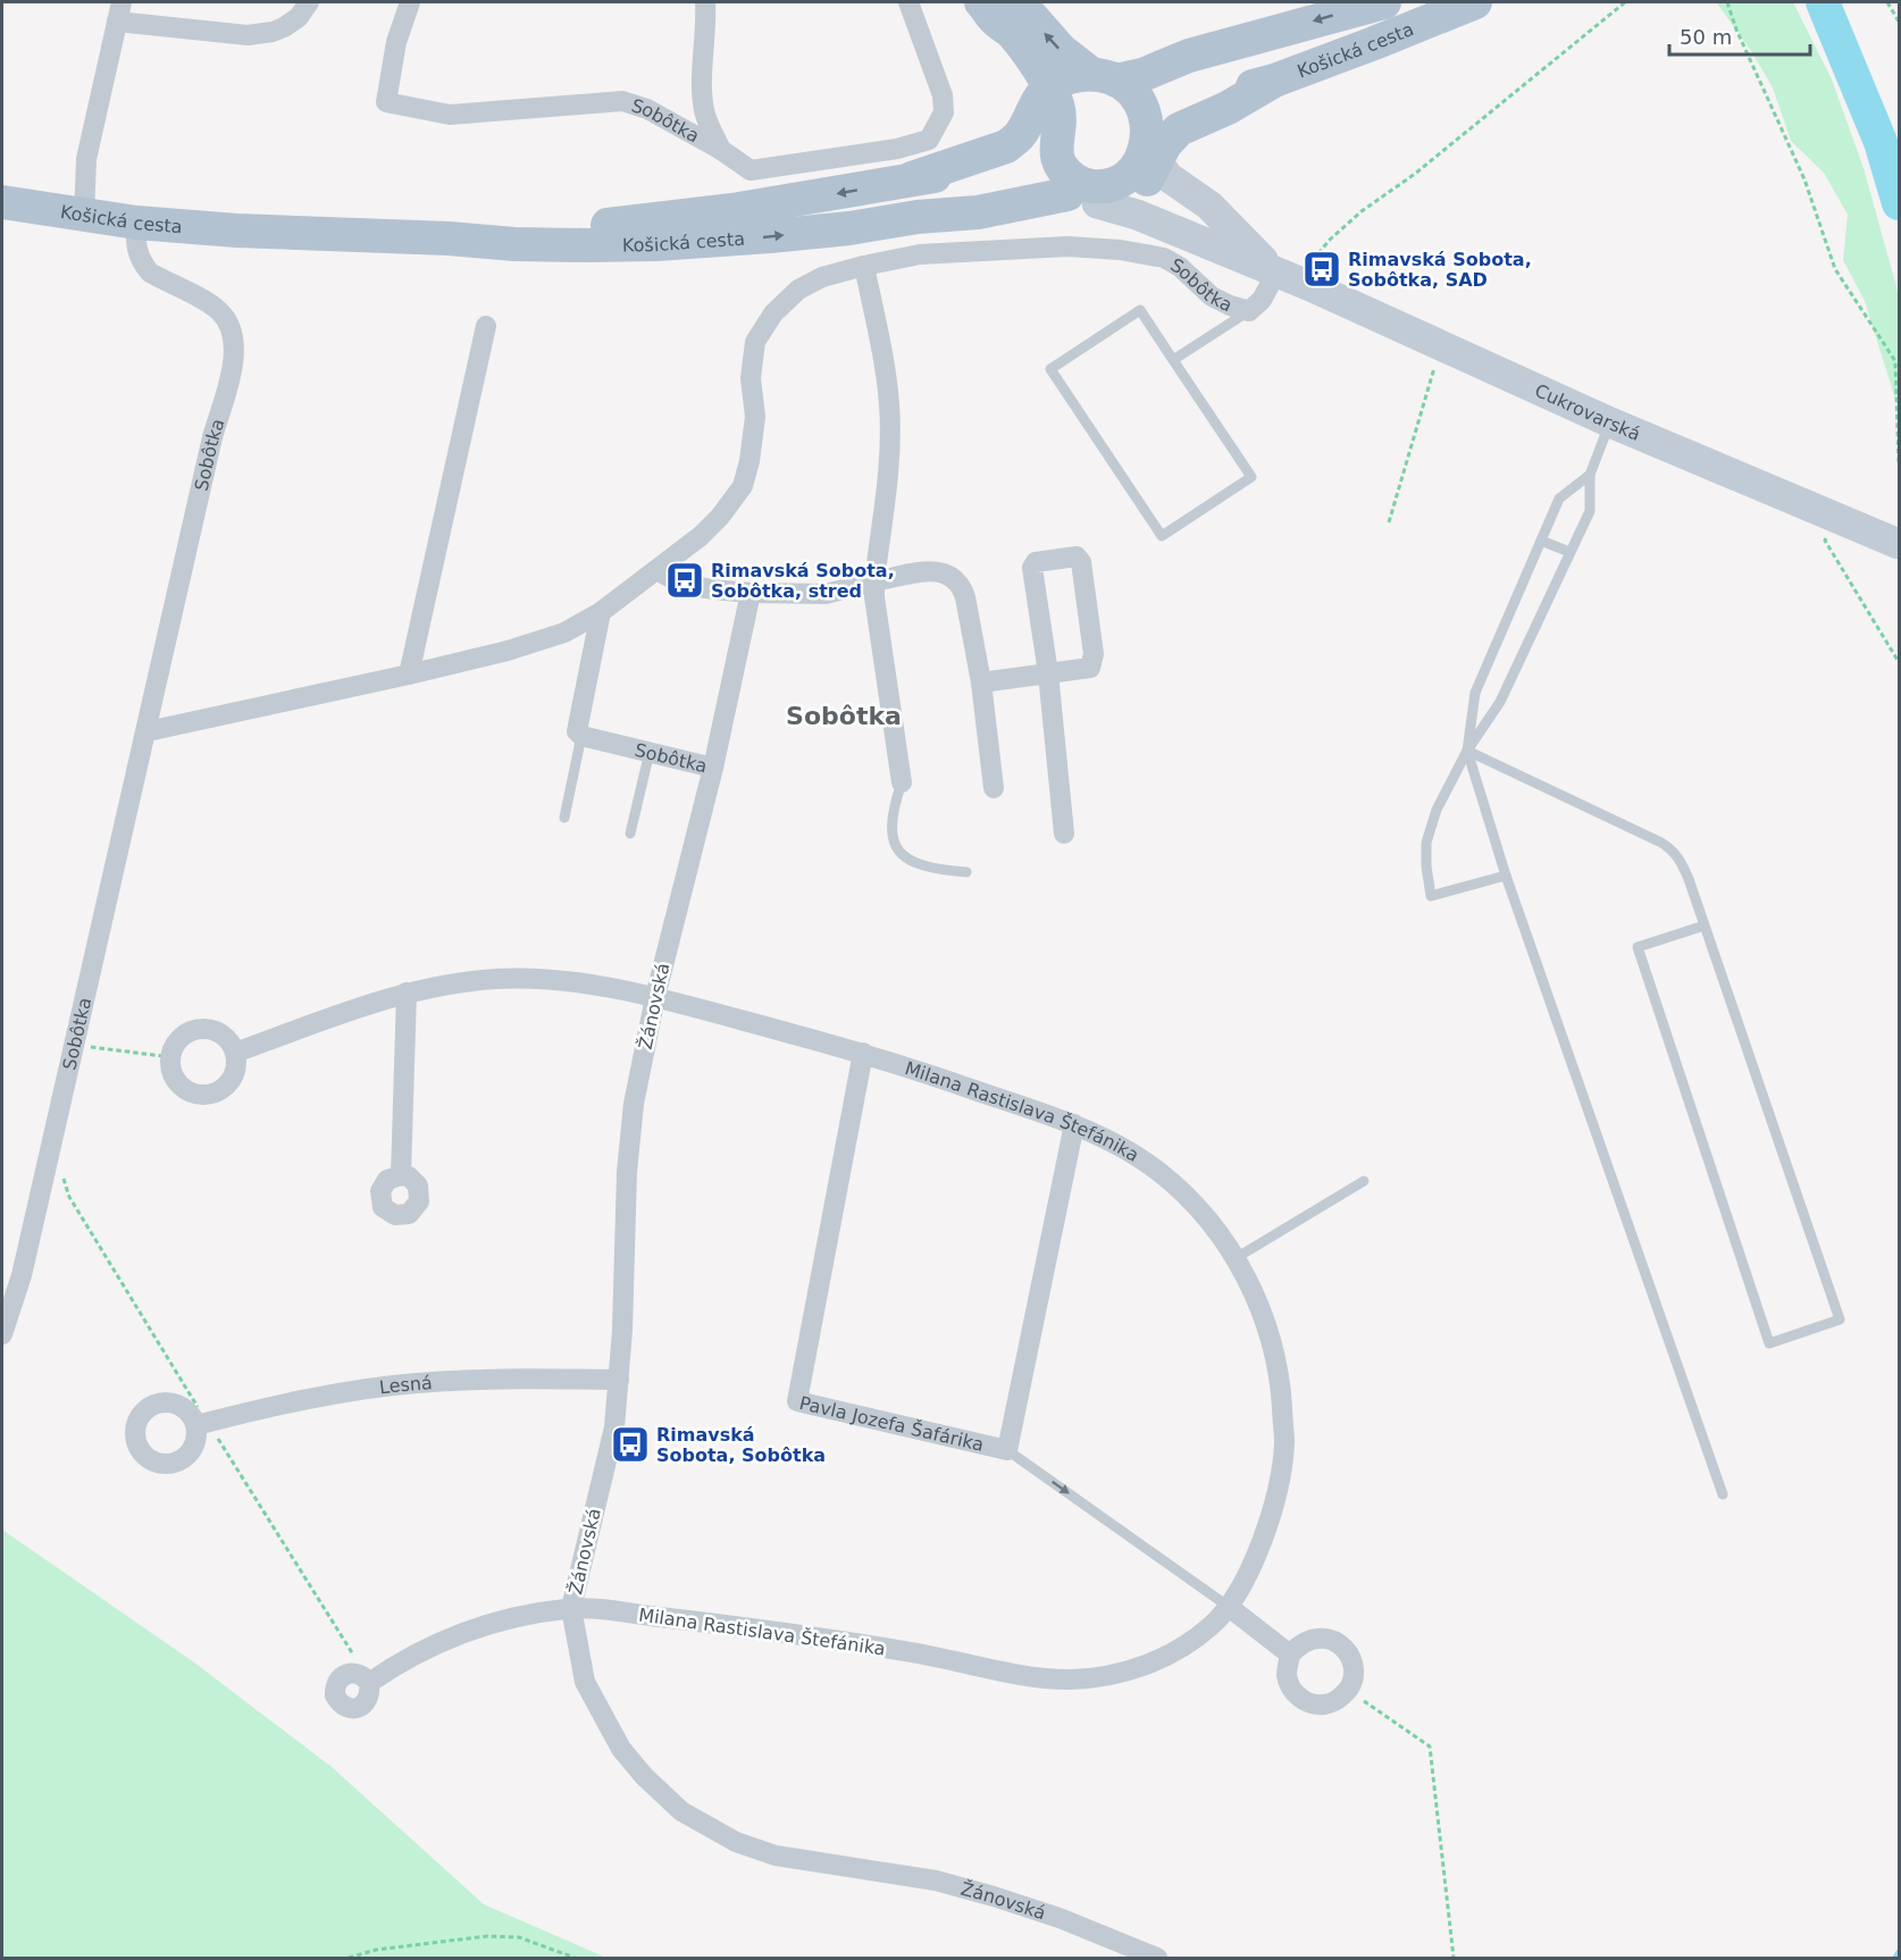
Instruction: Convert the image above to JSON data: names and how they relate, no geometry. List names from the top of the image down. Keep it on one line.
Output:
{"streets":{"main road":["Košická cesta","Cukrovarská"],"street":["Sobôtka","Žánovská","Milana Rastislava Štefánika","Lesná","Pavla Jozefa Šafárika"]},"crossings":[["Košická cesta","Sobôtka"],["Košická cesta","Cukrovarská"],["Sobôtka","Cukrovarská"],["Sobôtka","Žánovská"],["Žánovská","Milana Rastislava Štefánika"],["Žánovská","Lesná"],["Milana Rastislava Štefánika","Pavla Jozefa Šafárika"]],"districts":["Sobôtka"],"places":{"bus stop":["Rimavská Sobota, Sobôtka, SAD","Rimavská Sobota, Sobôtka, stred","Rimavská Sobota, Sobôtka"]},"scale_bar":"50 m"}
